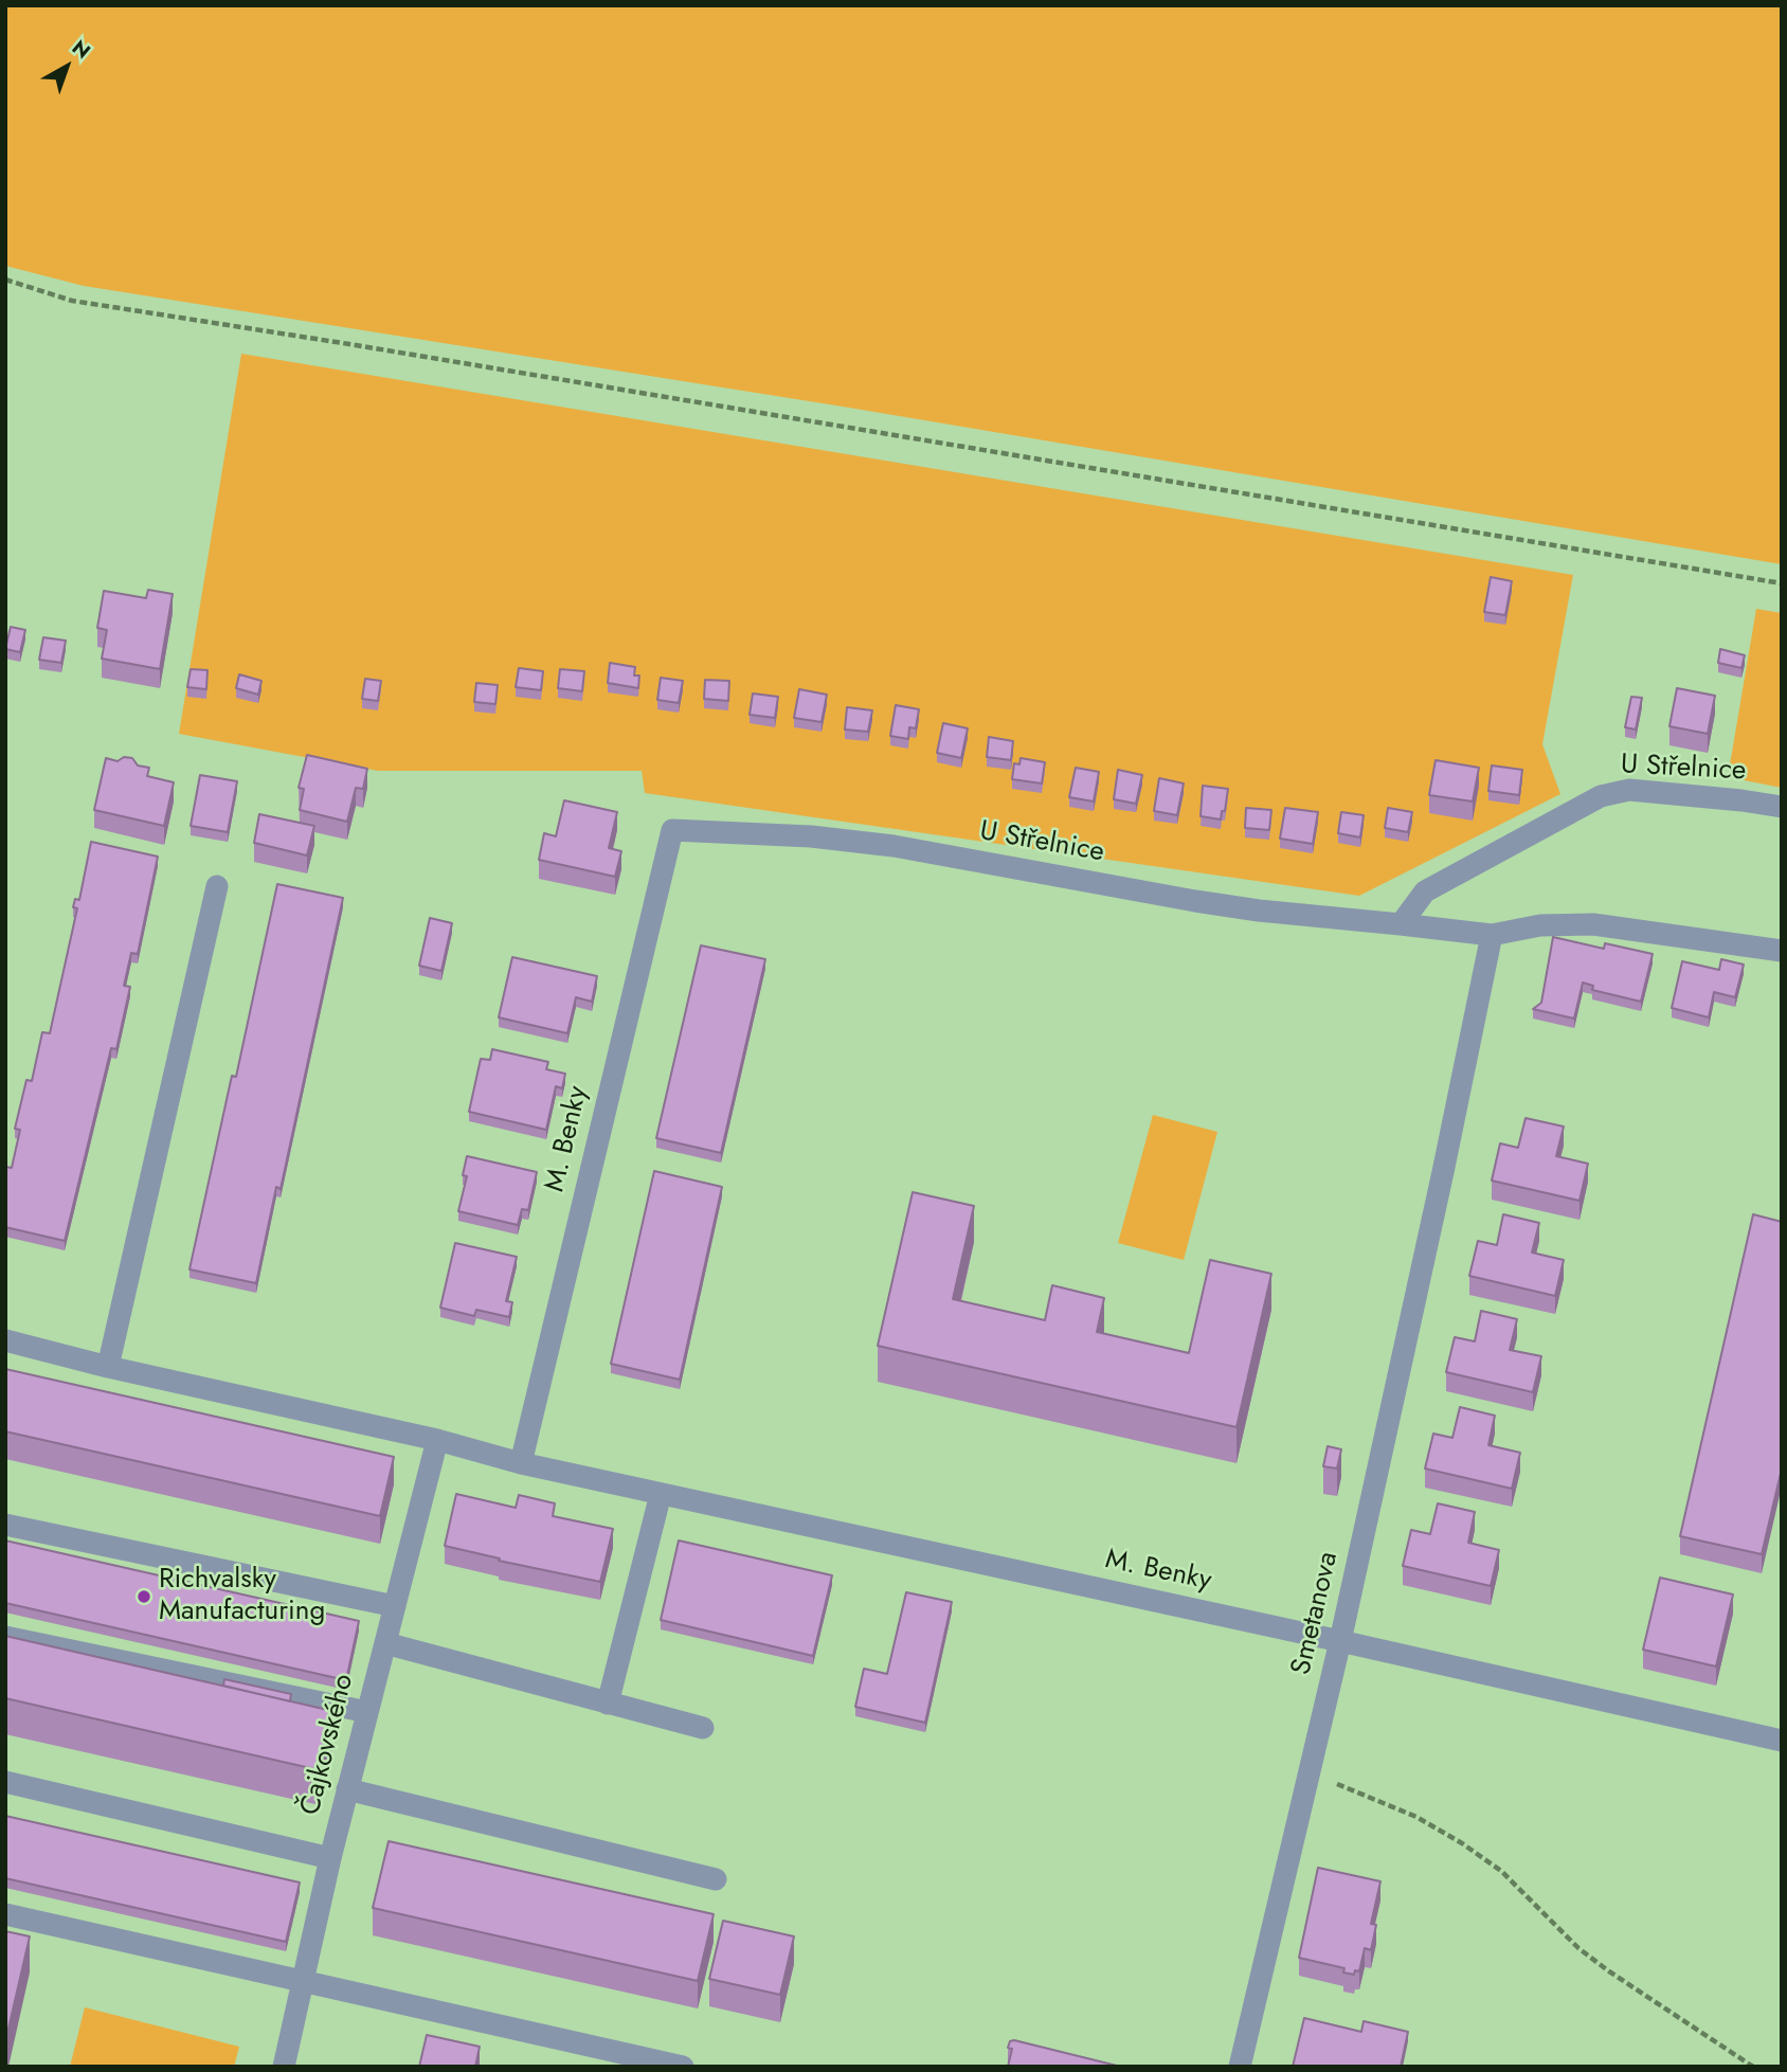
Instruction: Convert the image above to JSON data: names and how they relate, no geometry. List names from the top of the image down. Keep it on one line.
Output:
{"streets":{"street":["U Střelnice","M. Benky","Smetanova","Čajkovského"]},"crossings":[["U Střelnice","M. Benky"],["U Střelnice","Smetanova"],["M. Benky","Smetanova"],["M. Benky","Čajkovského"]],"places":["Richvalsky Manufacturing"],"north":"top right"}
